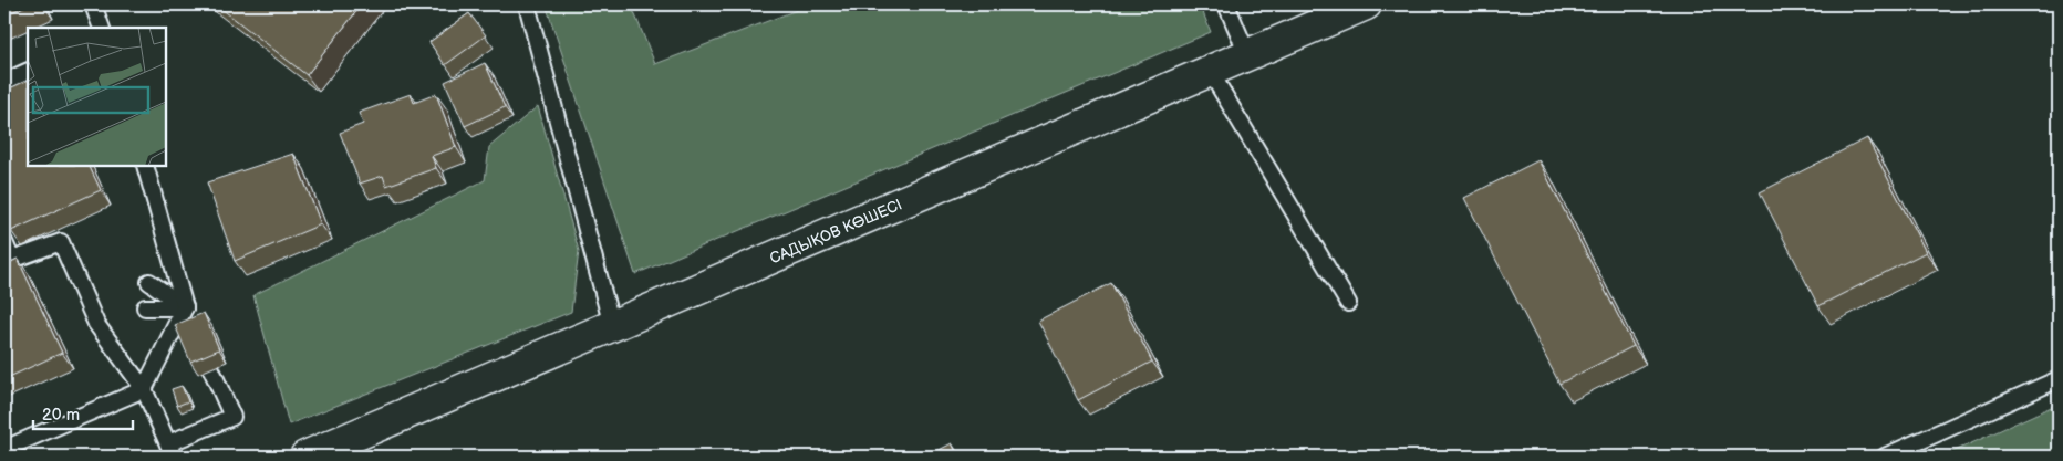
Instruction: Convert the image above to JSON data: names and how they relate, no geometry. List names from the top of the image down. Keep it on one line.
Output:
{"streets":{"street":["САДЫҚОВ КӨШЕСІ"]},"scale_bar":"20 m"}
